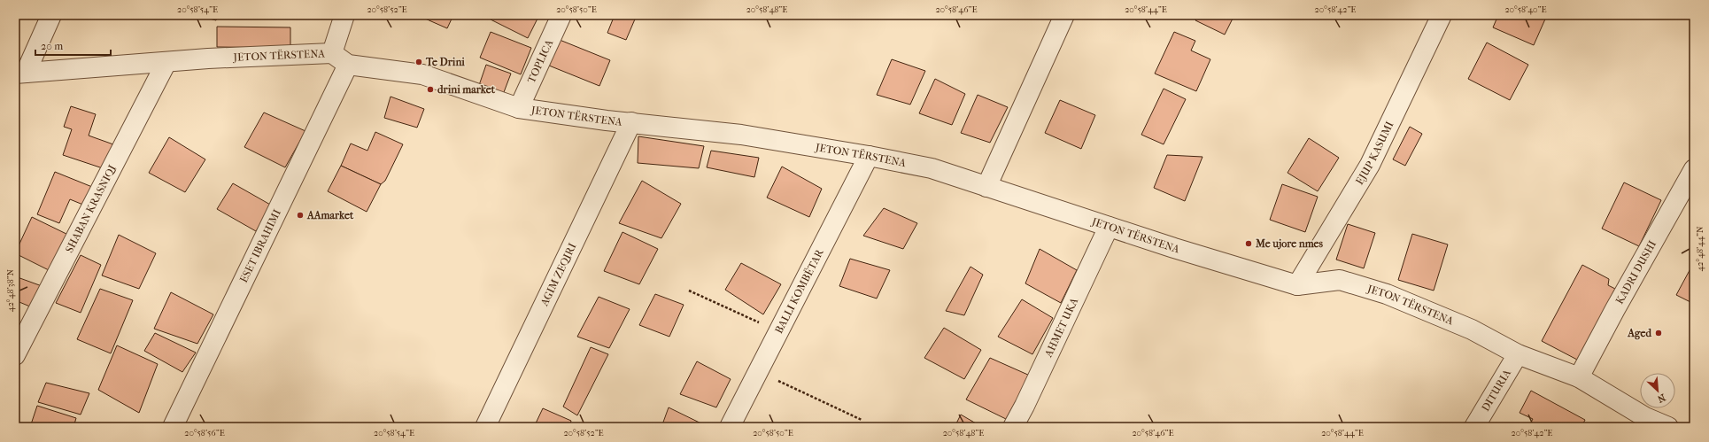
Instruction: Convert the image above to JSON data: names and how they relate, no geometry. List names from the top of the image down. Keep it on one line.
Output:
{"streets":{"street":["JETON TËRSTENA","TOPLICA","EJUP KASUMI","SHABAN KRASNIQI","ESET IBRAHIMI","KADRI DUSHI","AGIM ZEQIRI","BALLI KOMBËTAR","AHMET UKA","DITURIA"]},"crossings":[["JETON TËRSTENA","TOPLICA"],["JETON TËRSTENA","EJUP KASUMI"],["JETON TËRSTENA","SHABAN KRASNIQI"],["JETON TËRSTENA","ESET IBRAHIMI"],["JETON TËRSTENA","KADRI DUSHI"],["JETON TËRSTENA","AGIM ZEQIRI"],["JETON TËRSTENA","BALLI KOMBËTAR"],["JETON TËRSTENA","AHMET UKA"],["JETON TËRSTENA","DITURIA"]],"places":["Te Drini","drini market","AAmarket","Me ujore nmes","Aged"],"scale_bar":"20 m","north":"bottom right","coordinates":["20°58'54\"E","20°58'52\"E","20°58'50\"E","20°58'48\"E","20°58'46\"E","20°58'44\"E","20°58'42\"E","20°58'40\"E","42°48'44\"N","42°48'38\"N","20°58'56\"E"]}
